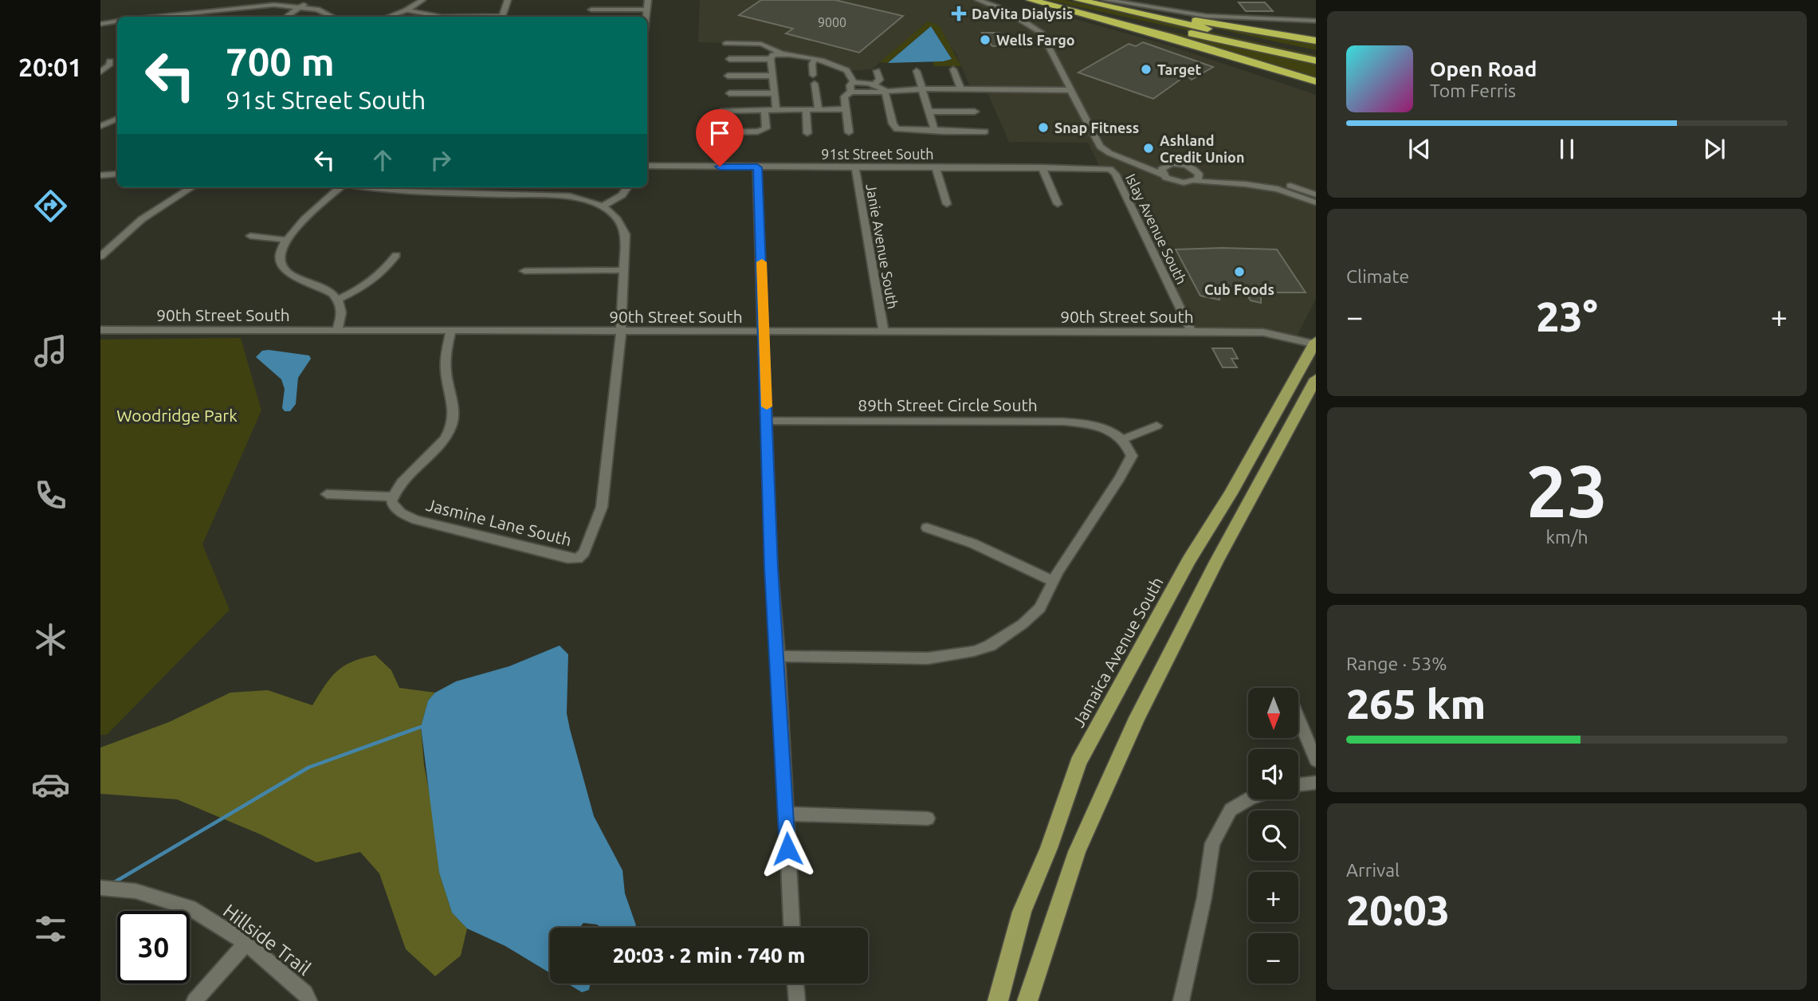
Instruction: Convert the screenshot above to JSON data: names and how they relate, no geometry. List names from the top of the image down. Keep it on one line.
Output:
{"streets":{"main road":["Jamaica Avenue South"],"street":["91st Street South","Islay Avenue South","Janie Avenue South","90th Street South","89th Street Circle South","Jasmine Lane South","Hillside Trail"]},"crossings":[["91st Street South","Islay Avenue South"],["91st Street South","Janie Avenue South"],["Islay Avenue South","90th Street South"],["Janie Avenue South","90th Street South"],["90th Street South","Jasmine Lane South"],["90th Street South","Jamaica Avenue South"]],"parks":["Woodridge Park"],"places":{"health":["DaVita Dialysis"],"other":["Wells Fargo","Target","Snap Fitness","Ashland Credit Union","Cub Foods"]},"house_numbers":["9000"],"north":"bottom","page":{"tabs":"20:01","turn":["700 m","91st Street South"],"song":["Open Road","Tom Ferris"],"tile":["Climate",["23","km/h"],["Range · 53%","265 km"],["Arrival","20:03"]],"heat":["−","23°","+"],"map_buttons":["+","−"],"limit":"30","trip":"20:03 · 2 min · 740 m"}}
